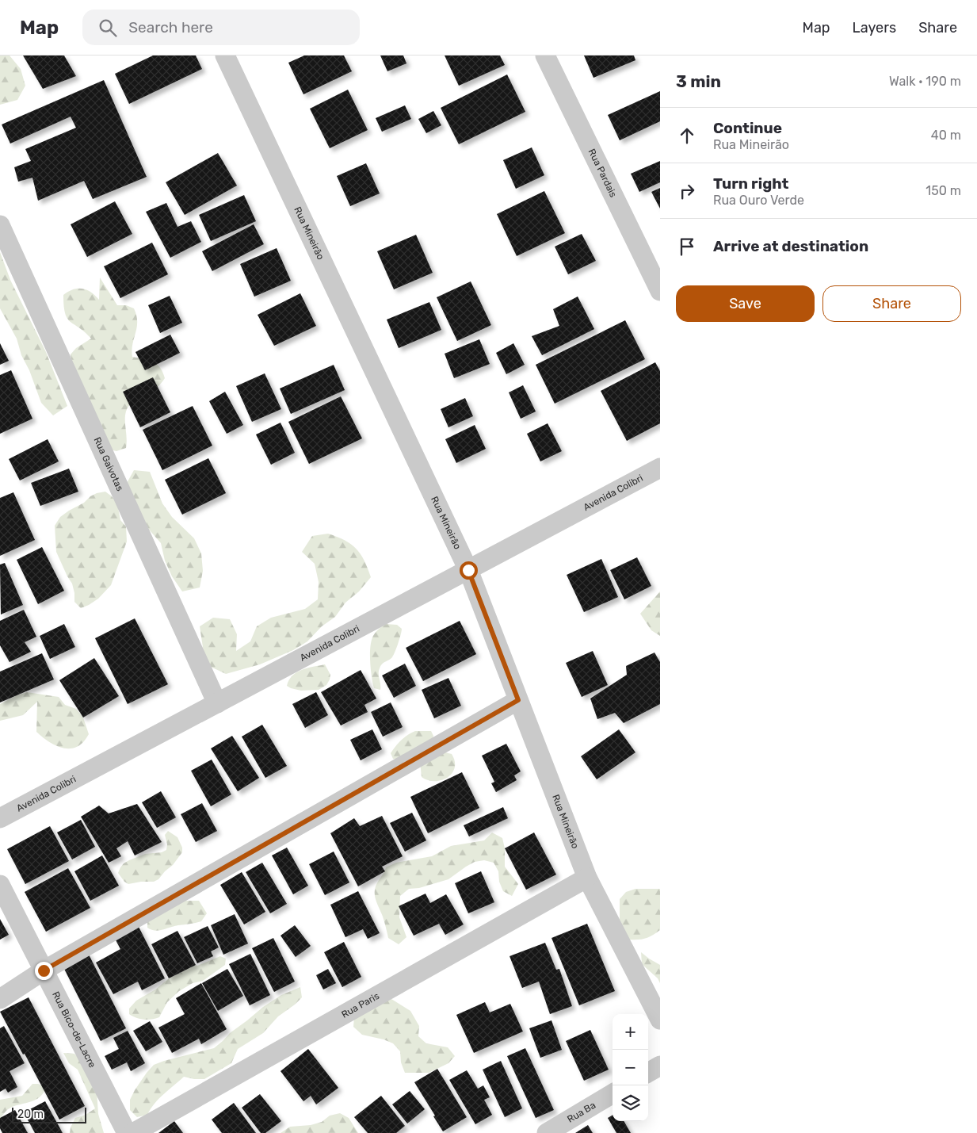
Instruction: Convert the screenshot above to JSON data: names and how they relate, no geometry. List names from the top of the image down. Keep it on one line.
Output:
{"streets":{"street":["Rua Pardais","Rua Mineirão","Rua Gaivotas","Avenida Colibri","Rua Paris","Rua Bico-de-Lacre","Rua Ba"]},"crossings":[["Rua Mineirão","Avenida Colibri"],["Rua Mineirão","Rua Paris"],["Rua Gaivotas","Avenida Colibri"]],"scale_bar":"20 m","page":{"header":"Map","search":"Search here","nav":["Map","Layers","Share"],"heading":["3 min","Walk · 190 m"],"list":[["Continue","Rua Mineirão","40 m"],["Turn right","Rua Ouro Verde","150 m"],"Arrive at destination"],"buttons":["Save","Share"],"map_buttons":["+","−"],"scale":"20 m"}}
